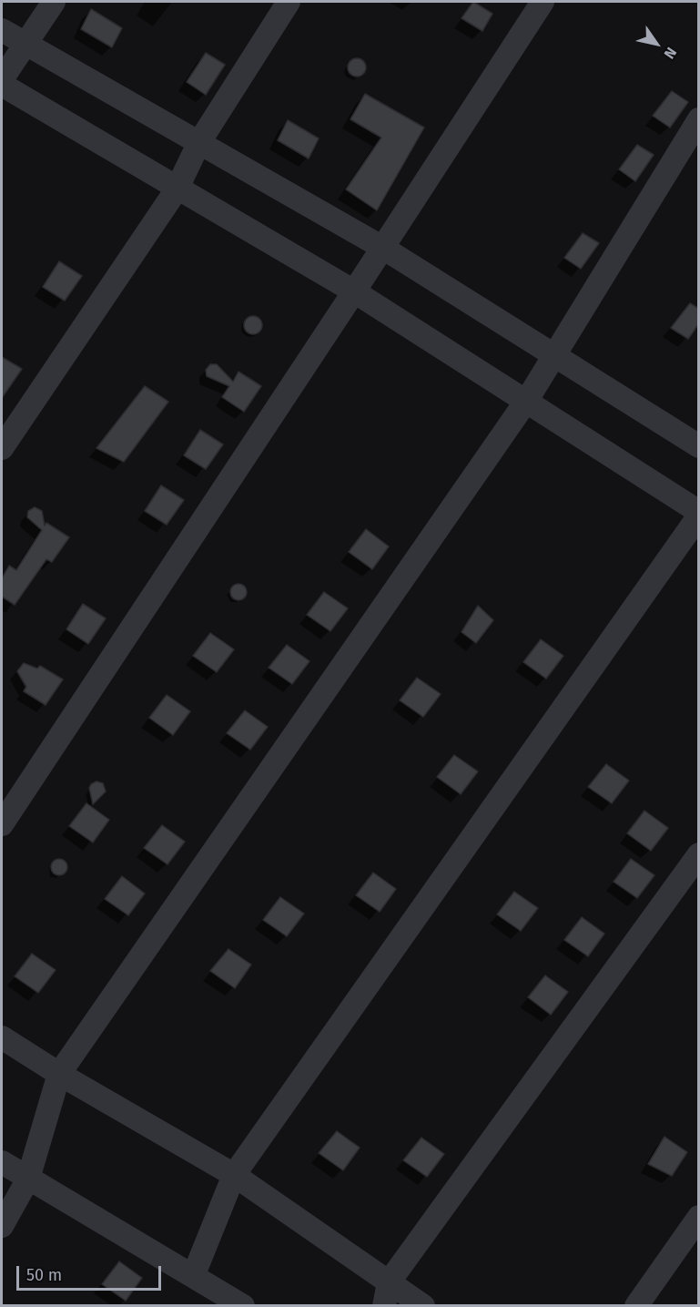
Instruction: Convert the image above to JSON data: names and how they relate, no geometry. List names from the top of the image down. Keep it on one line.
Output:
{"scale_bar":"50 m","north":"bottom right"}
